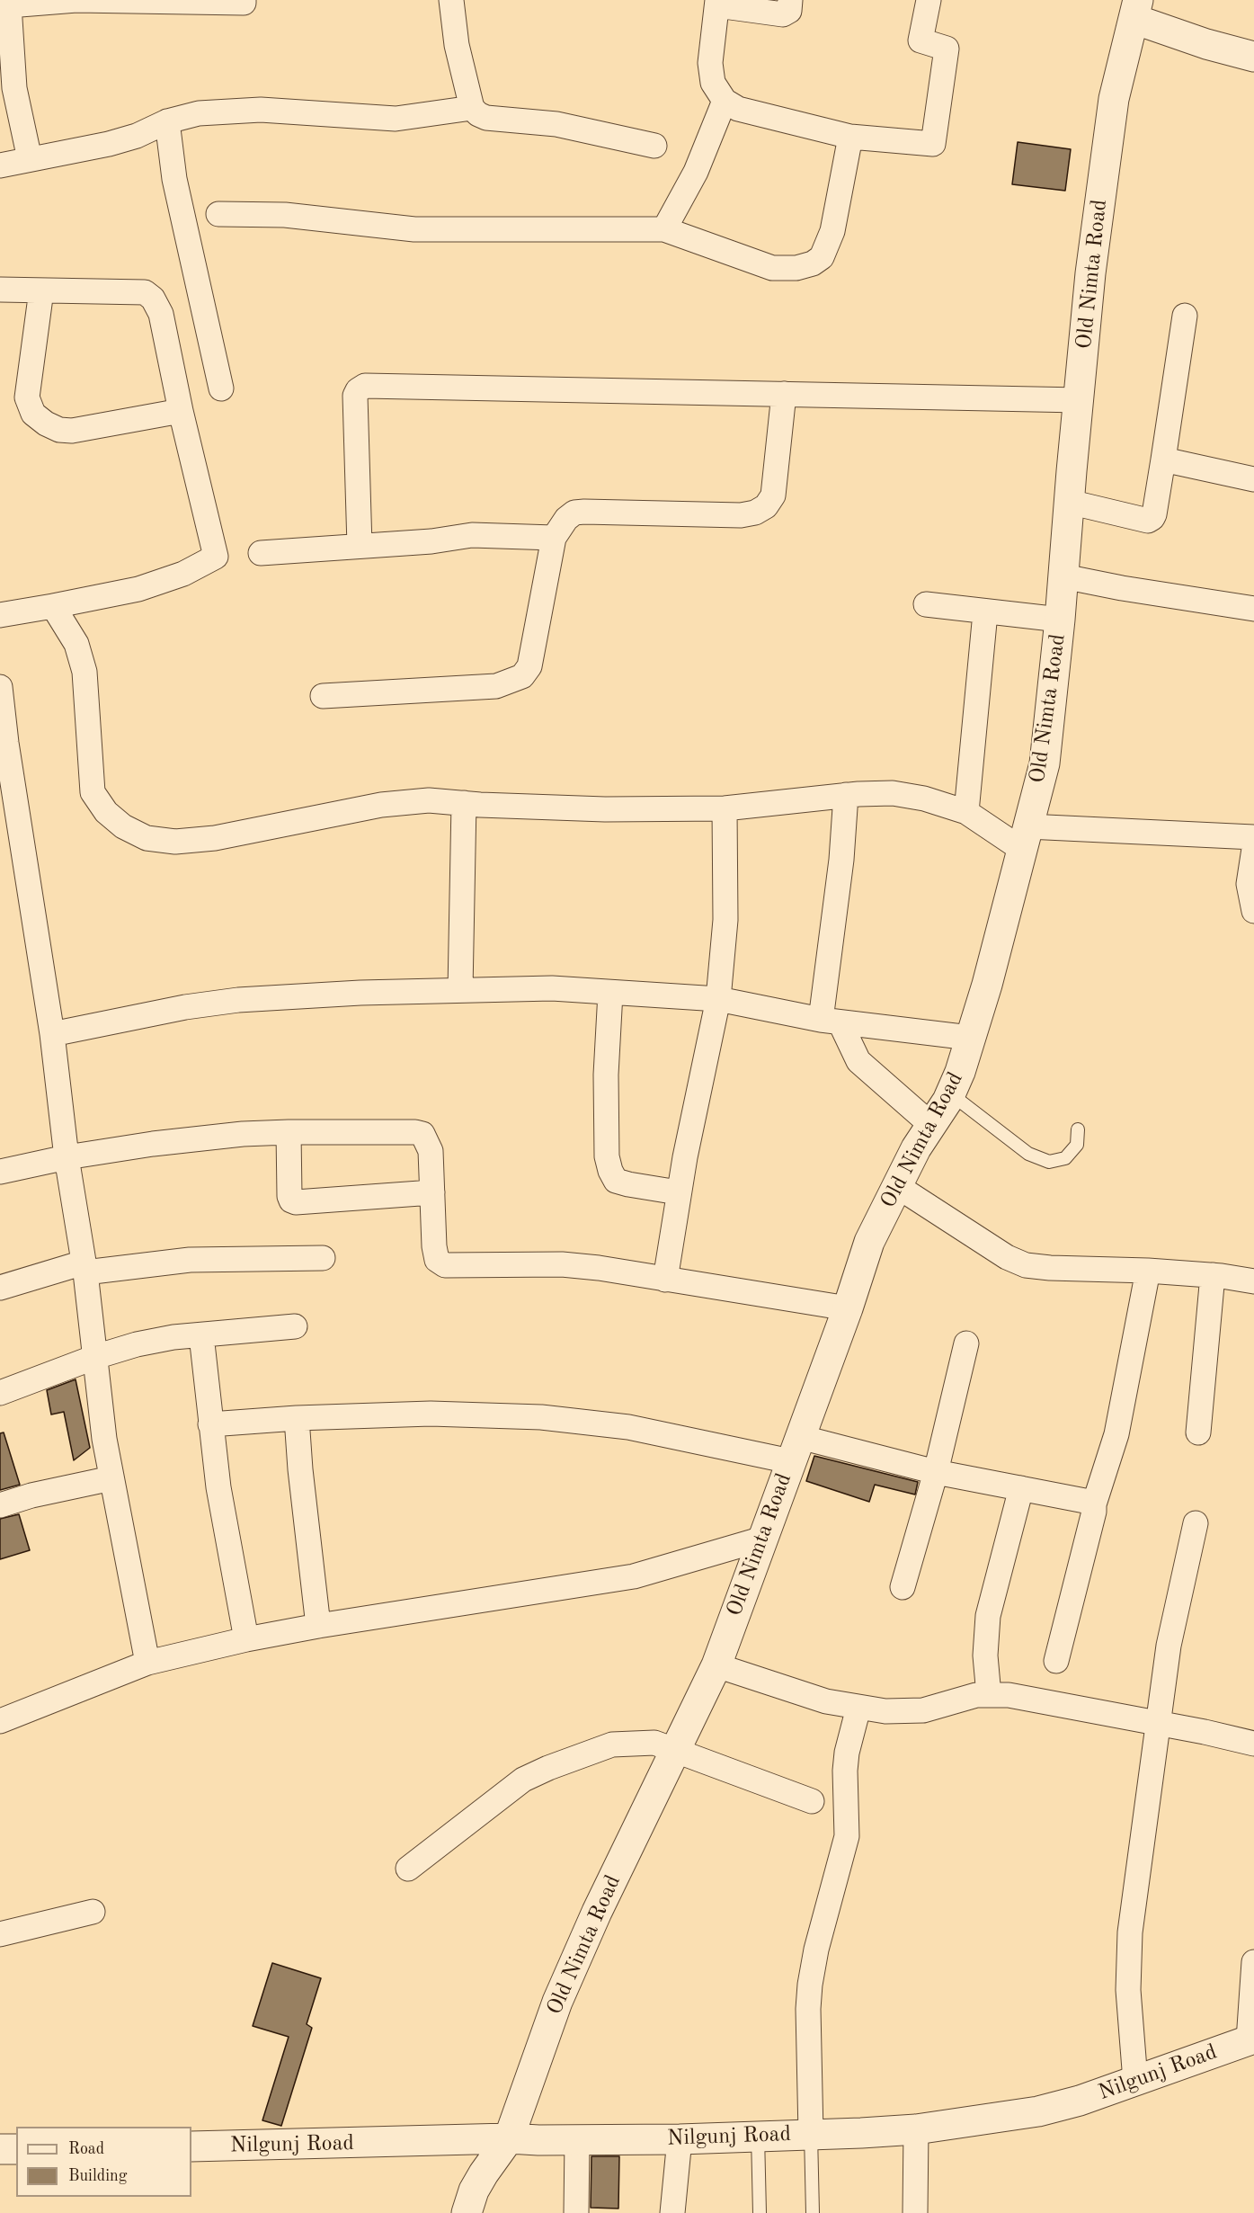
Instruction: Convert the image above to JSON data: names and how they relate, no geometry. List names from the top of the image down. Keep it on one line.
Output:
{"streets":{"street":["Old Nimta Road","Nilgunj Road"]},"crossings":[["Old Nimta Road","Nilgunj Road"]],"legend":["Road","Building"]}
